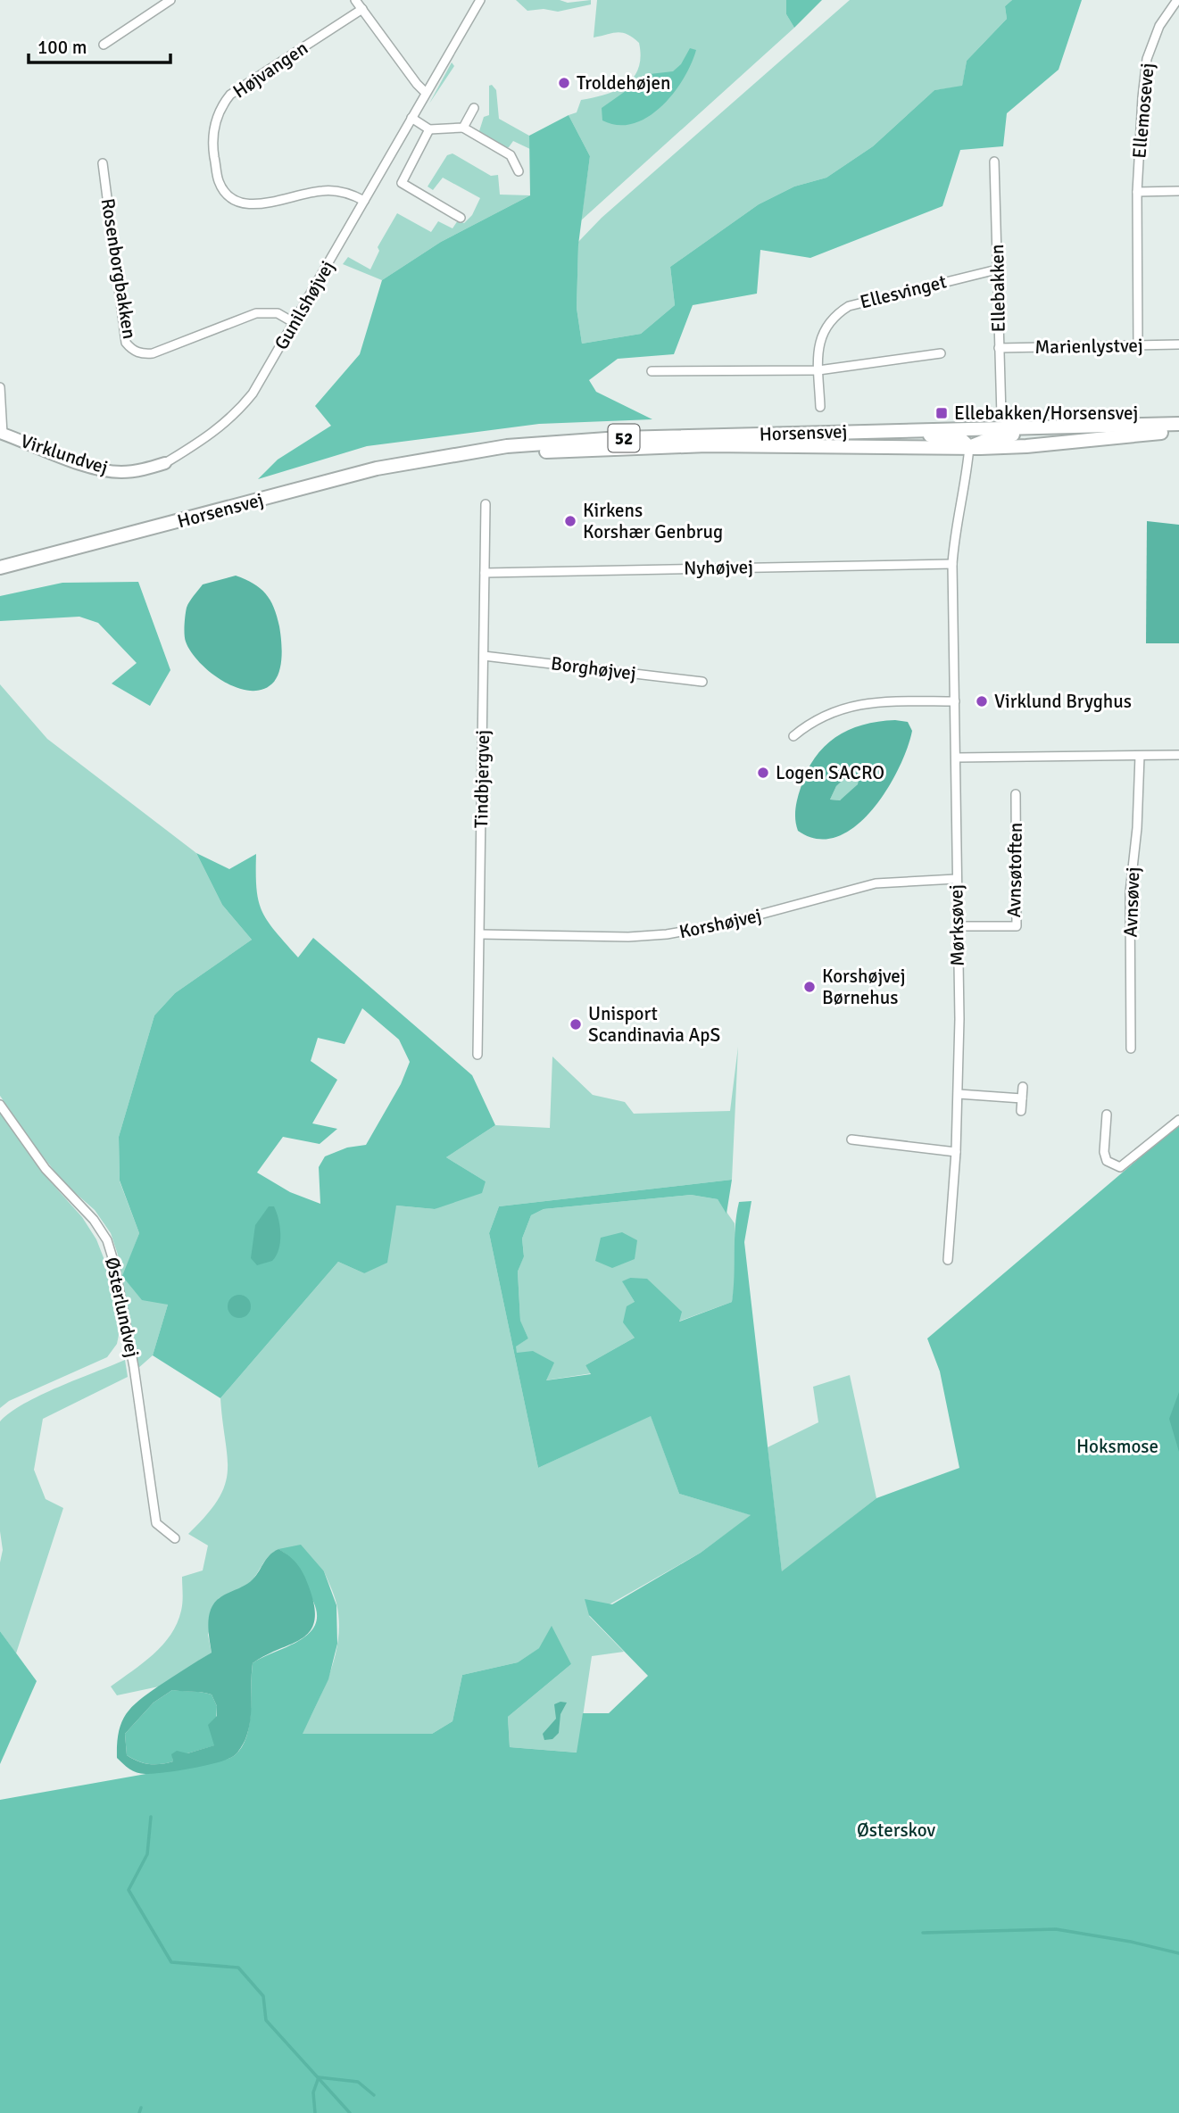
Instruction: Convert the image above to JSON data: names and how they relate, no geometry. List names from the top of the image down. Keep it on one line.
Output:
{"streets":{"main road":["Horsensvej","52"],"street":["Højvangen","Ellemosevej","Rosenborgbakken","Ellebakken","Ellesvinget","Gunilshøjvej","Marienlystvej","Virklundvej","Nyhøjvej","Borghøjvej","Tindbjergvej","Avnsøtoften","Avnsøvej","Korshøjvej","Mørksøvej","Østerlundvej"]},"crossings":[["Højvangen","Gunilshøjvej"],["Ellemosevej","Marienlystvej"],["Rosenborgbakken","Gunilshøjvej"],["Ellebakken","Ellesvinget"],["Ellebakken","Marienlystvej"],["Ellebakken","52"],["Gunilshøjvej","Virklundvej"],["Horsensvej","52"],["Horsensvej","Mørksøvej"],["52","Mørksøvej"],["Nyhøjvej","Tindbjergvej"],["Nyhøjvej","Mørksøvej"],["Borghøjvej","Tindbjergvej"],["Tindbjergvej","Korshøjvej"],["Avnsøtoften","Mørksøvej"],["Korshøjvej","Mørksøvej"]],"parks":["Hoksmose","Østerskov"],"places":{"other":["Troldehøjen","Kirkens Korshær Genbrug","Virklund Bryghus","Logen SACRO","Korshøjvej Børnehus","Unisport Scandinavia ApS"],"transit":["Ellebakken/Horsensvej"]},"scale_bar":"100 m"}
